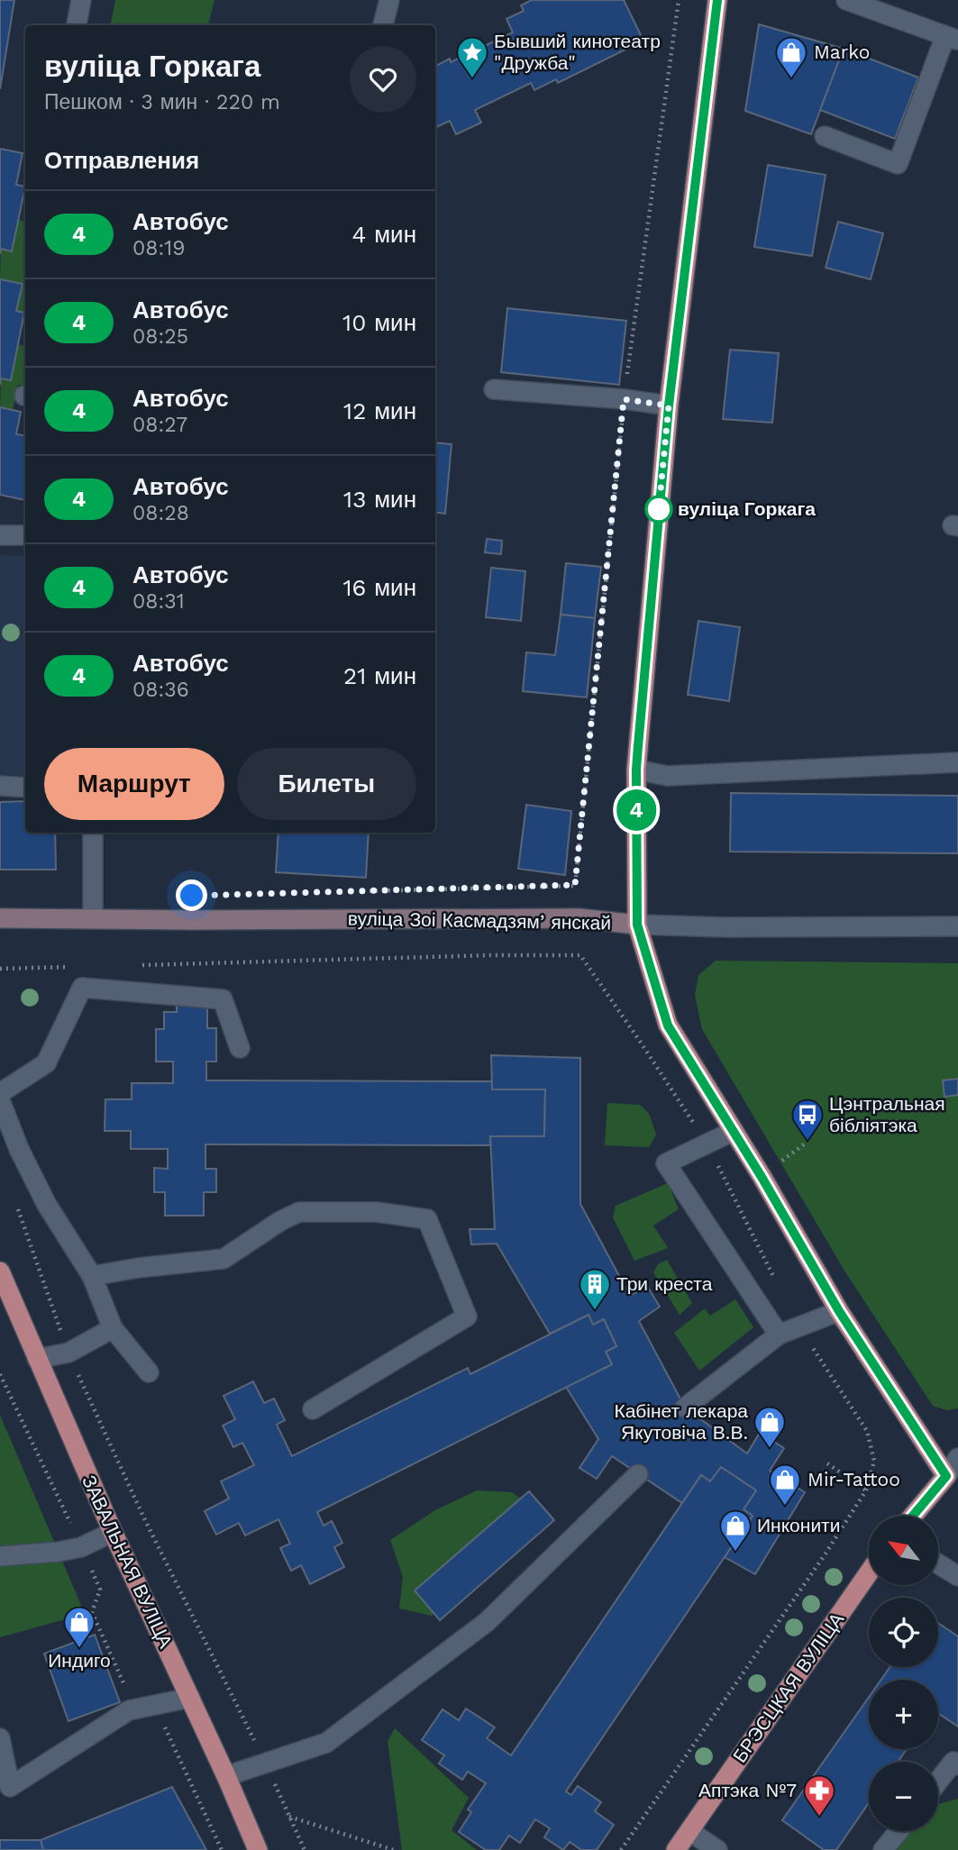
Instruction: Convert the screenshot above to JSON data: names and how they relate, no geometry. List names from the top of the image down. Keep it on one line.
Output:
{"streets":{"main road":["вуліца Зоі Касмадзямʼянскай","ЗАВАЛЬНАЯ ВУЛІЦА","БРЭСЦКАЯ ВУЛІЦА"]},"places":{"place":["Бывший кинотеатр \"Дружба\""],"shop":["Marko","Кабінет лекара Якутовіча В.В.","Mir-Tattoo","Инконити","Индиго"],"other":["вуліца Горкага"],"bus stop":["Цэнтральная бібліятэка"],"building":["Три креста"],"pharmacy":["Аптэка №7"]},"lines":["bus line 4"],"north":"top left","page":{"on_map":"4","heading":[["вуліца Горкага","Пешком · 3 мин · 220 m"],"Отправления"],"list":[{"mark":"4","name":"Автобус","note":"08:19","value":"4 мин"},{"mark":"4","name":"Автобус","note":"08:25","value":"10 мин"},{"mark":"4","name":"Автобус","note":"08:27","value":"12 мин"},{"mark":"4","name":"Автобус","note":"08:28","value":"13 мин"},{"mark":"4","name":"Автобус","note":"08:31","value":"16 мин"},{"mark":"4","name":"Автобус","note":"08:36","value":"21 мин"}],"buttons":["Маршрут","Билеты"],"map_buttons":["+","−"]}}
